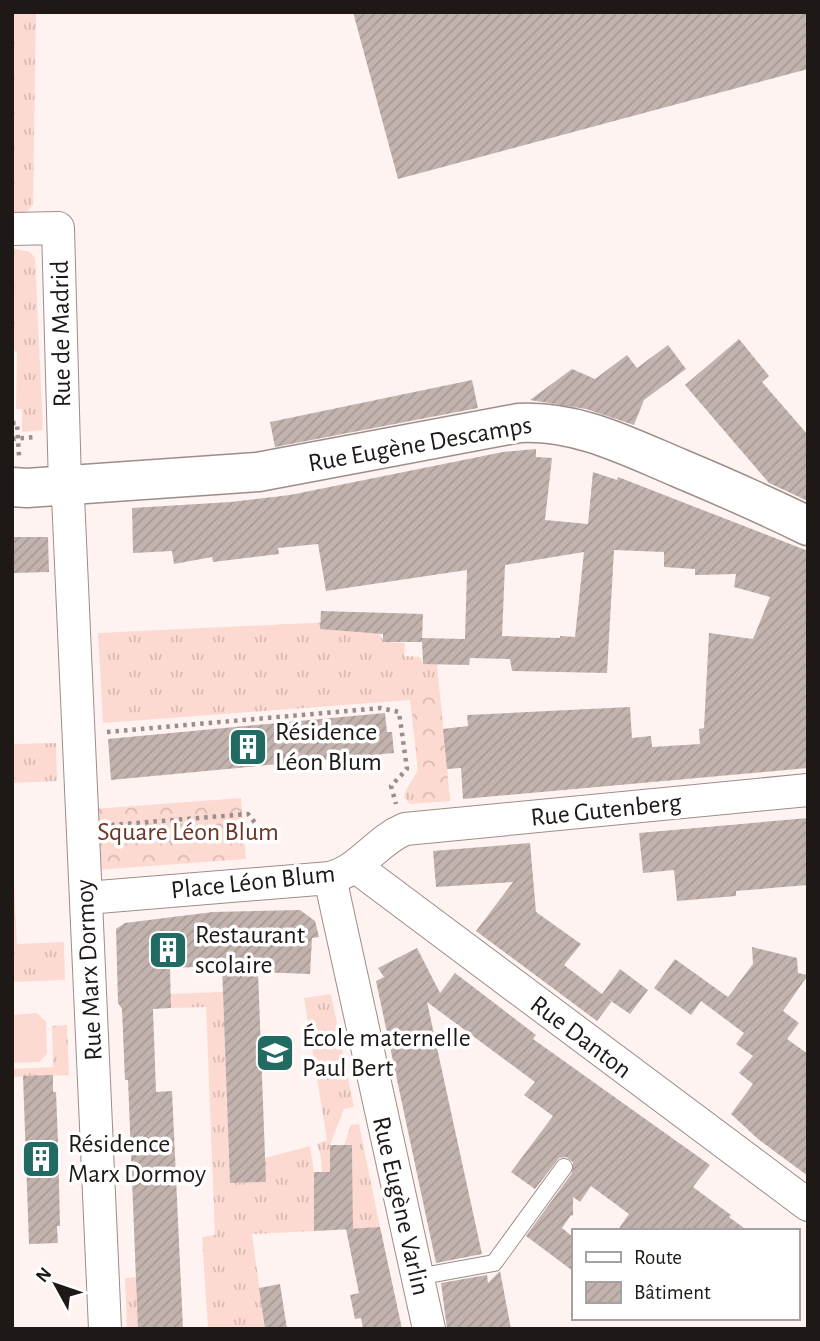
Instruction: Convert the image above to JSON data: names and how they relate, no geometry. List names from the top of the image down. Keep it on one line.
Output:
{"streets":{"street":["Rue de Madrid","Rue Eugène Descamps","Rue Gutenberg","Place Léon Blum","Rue Marx Dormoy","Rue Danton","Rue Eugène Varlin"]},"crossings":[["Rue de Madrid","Rue Eugène Descamps"],["Rue de Madrid","Rue Marx Dormoy"],["Rue Eugène Descamps","Rue Marx Dormoy"],["Rue Gutenberg","Place Léon Blum"],["Place Léon Blum","Rue Marx Dormoy"],["Place Léon Blum","Rue Danton"],["Place Léon Blum","Rue Eugène Varlin"],["Rue Danton","Rue Eugène Varlin"]],"parks":["Square Léon Blum"],"places":{"building":["Résidence Léon Blum","Restaurant scolaire","Résidence Marx Dormoy"],"school or university":["École maternelle Paul Bert"]},"legend":["Route","Bâtiment"],"north":"top left"}
